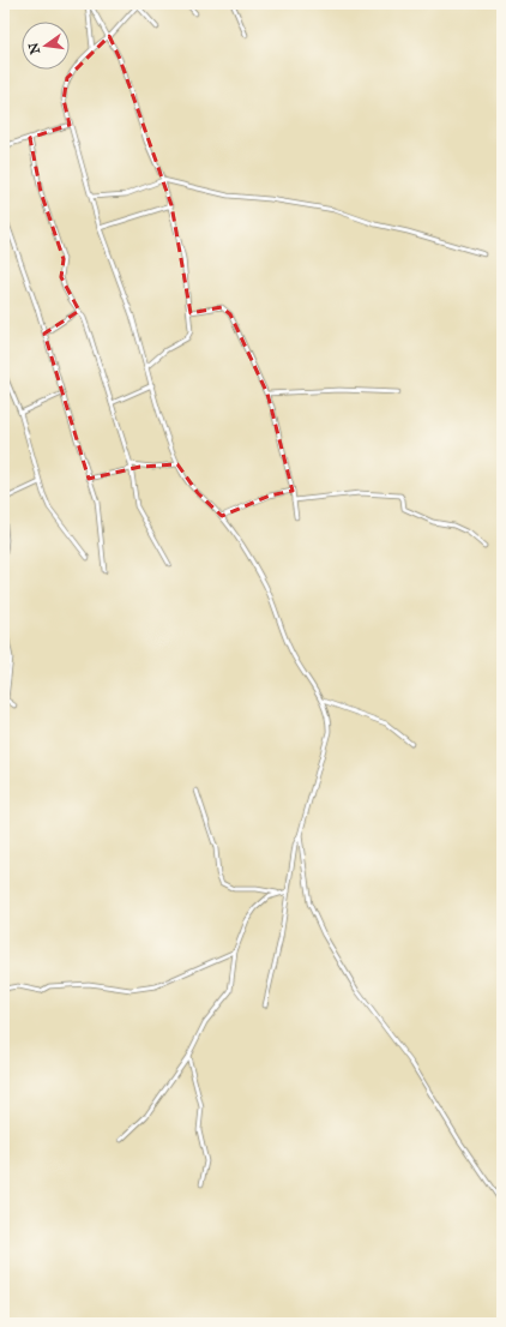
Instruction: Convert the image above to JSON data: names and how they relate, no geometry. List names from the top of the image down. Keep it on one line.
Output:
{"north":"left"}
